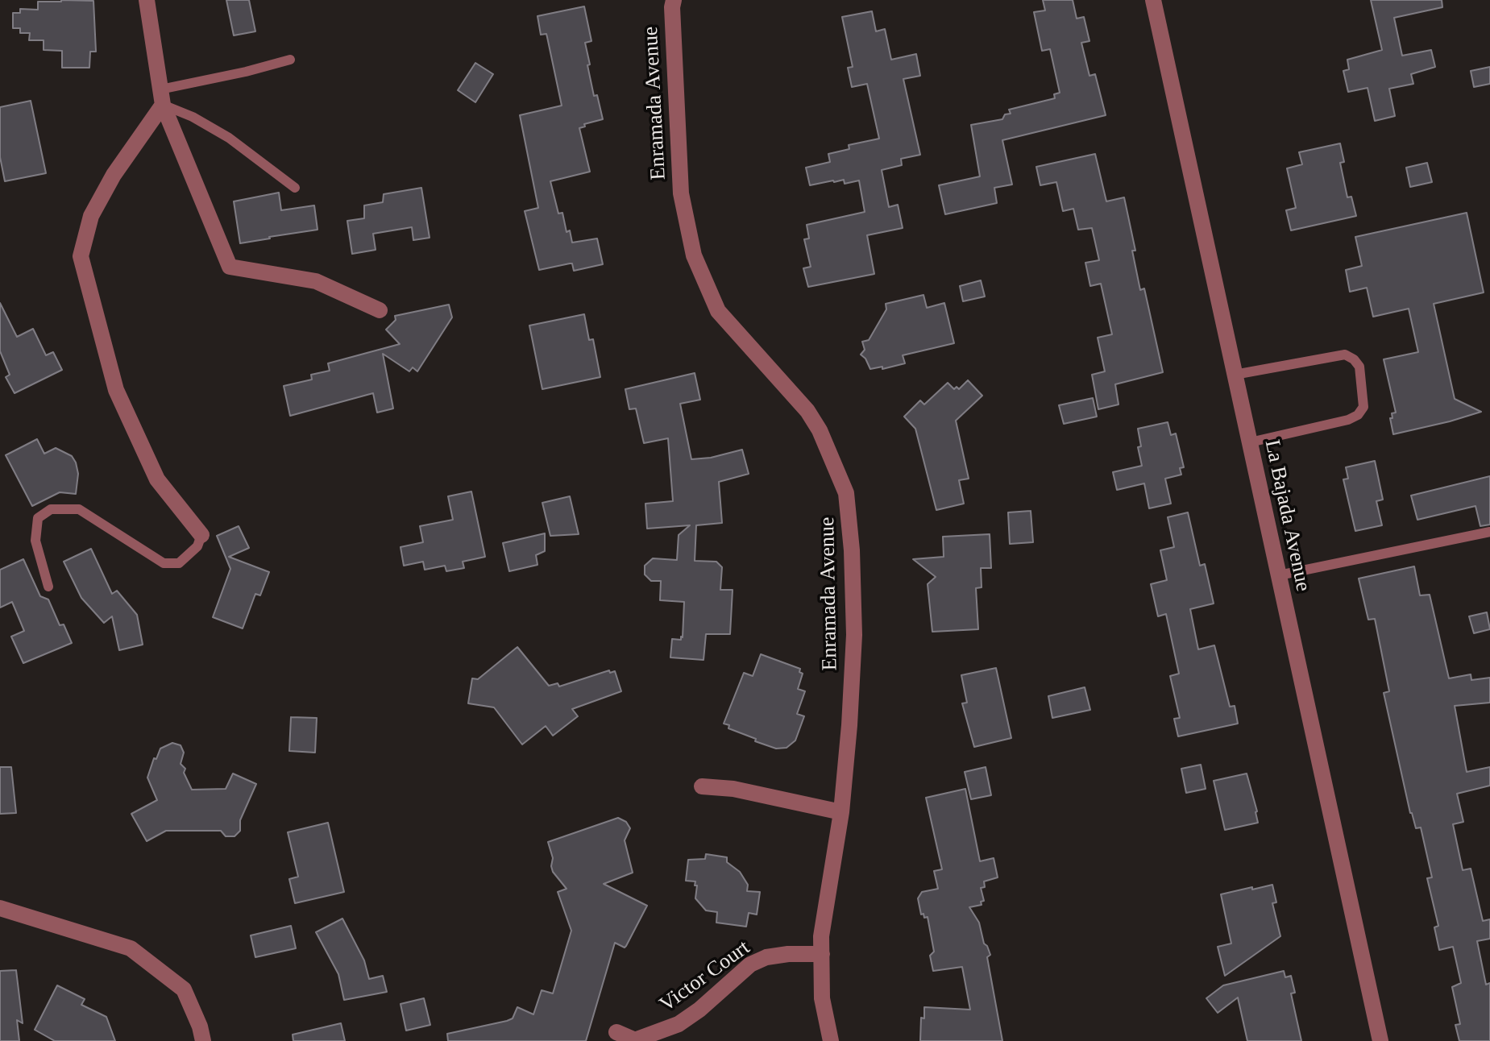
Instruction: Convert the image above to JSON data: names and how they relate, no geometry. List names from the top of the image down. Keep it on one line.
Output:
{"streets":{"street":["Enramada Avenue","La Bajada Avenue","Victor Court"]},"crossings":[["Enramada Avenue","Victor Court"]]}
